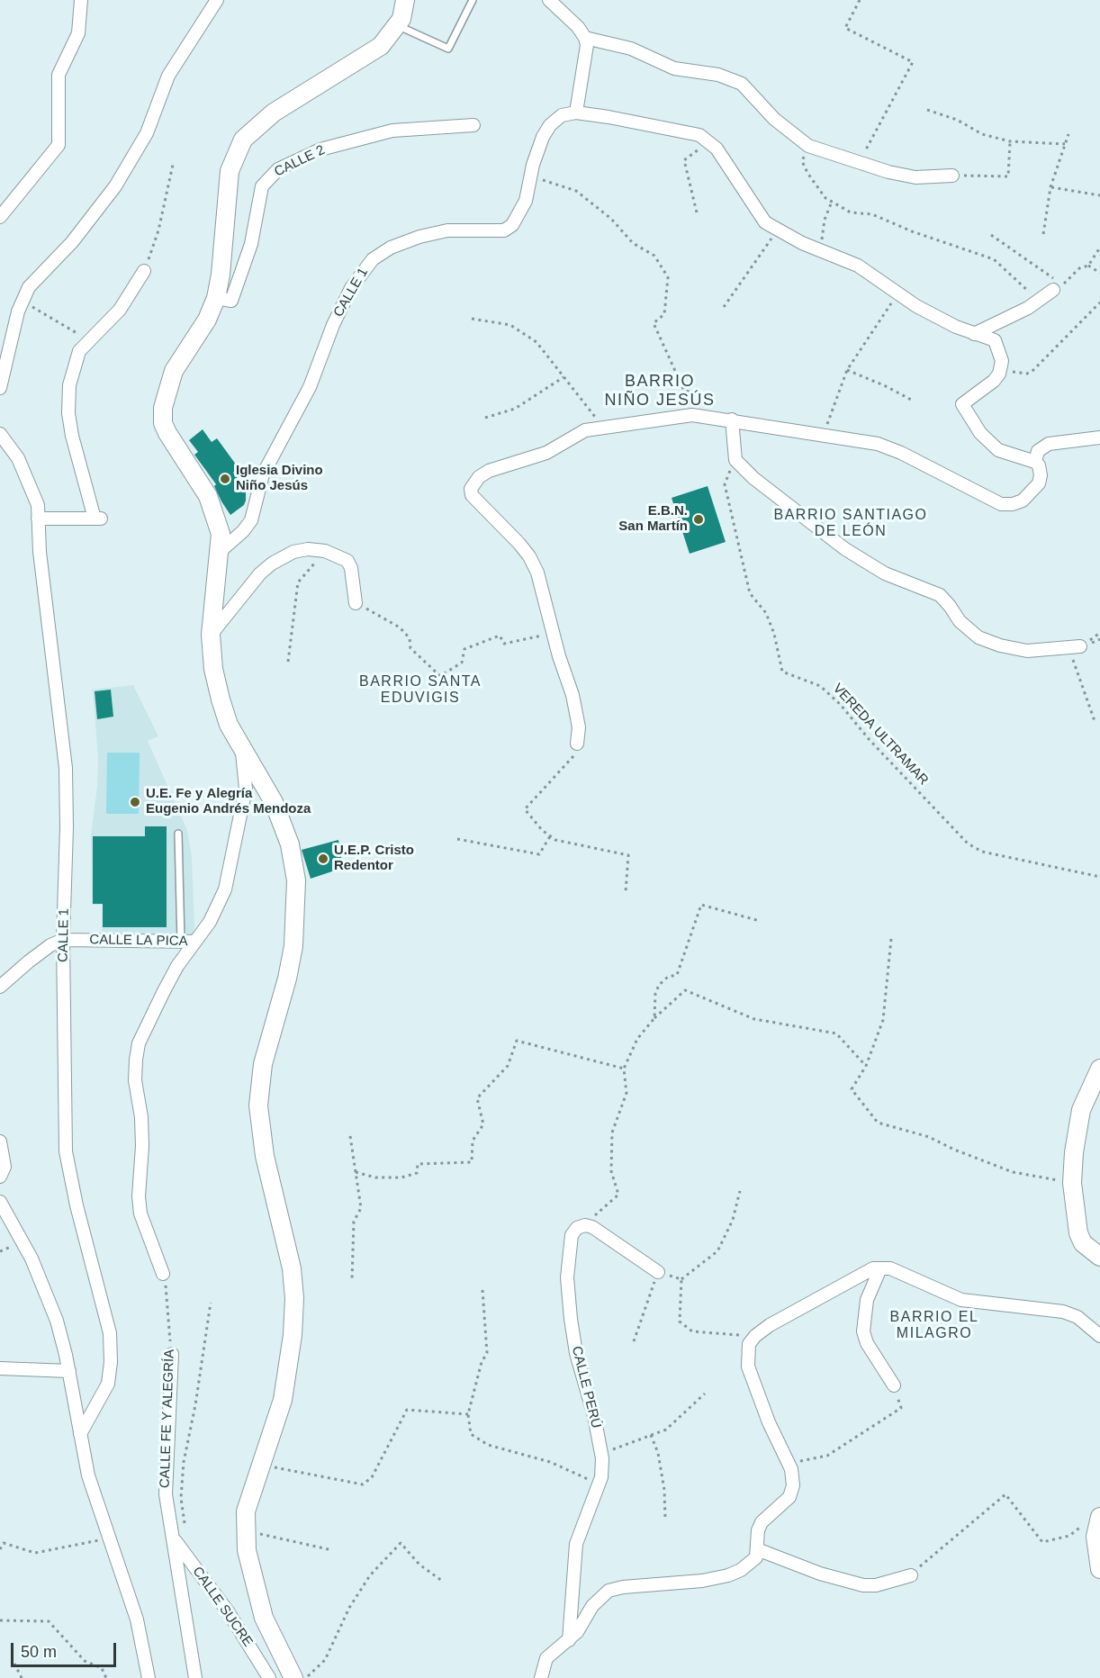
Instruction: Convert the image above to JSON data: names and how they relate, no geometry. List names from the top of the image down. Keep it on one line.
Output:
{"streets":{"street":["CALLE 2","CALLE 1","CALLE LA PICA","CALLE PERÚ","CALLE FE Y ALEGRÍA","CALLE SUCRE"],"path":["VEREDA ULTRAMAR"]},"crossings":[["CALLE 1","CALLE LA PICA"],["CALLE FE Y ALEGRÍA","CALLE SUCRE"]],"districts":["BARRIO NIÑO JESÚS","BARRIO SANTIAGO DE LEÓN","BARRIO SANTA EDUVIGIS","BARRIO EL MILAGRO"],"places":["Iglesia Divino Niño Jesús","E.B.N. San Martín","U.E. Fe y Alegría Eugenio Andrés Mendoza","U.E.P. Cristo Redentor"],"scale_bar":"50 m"}
